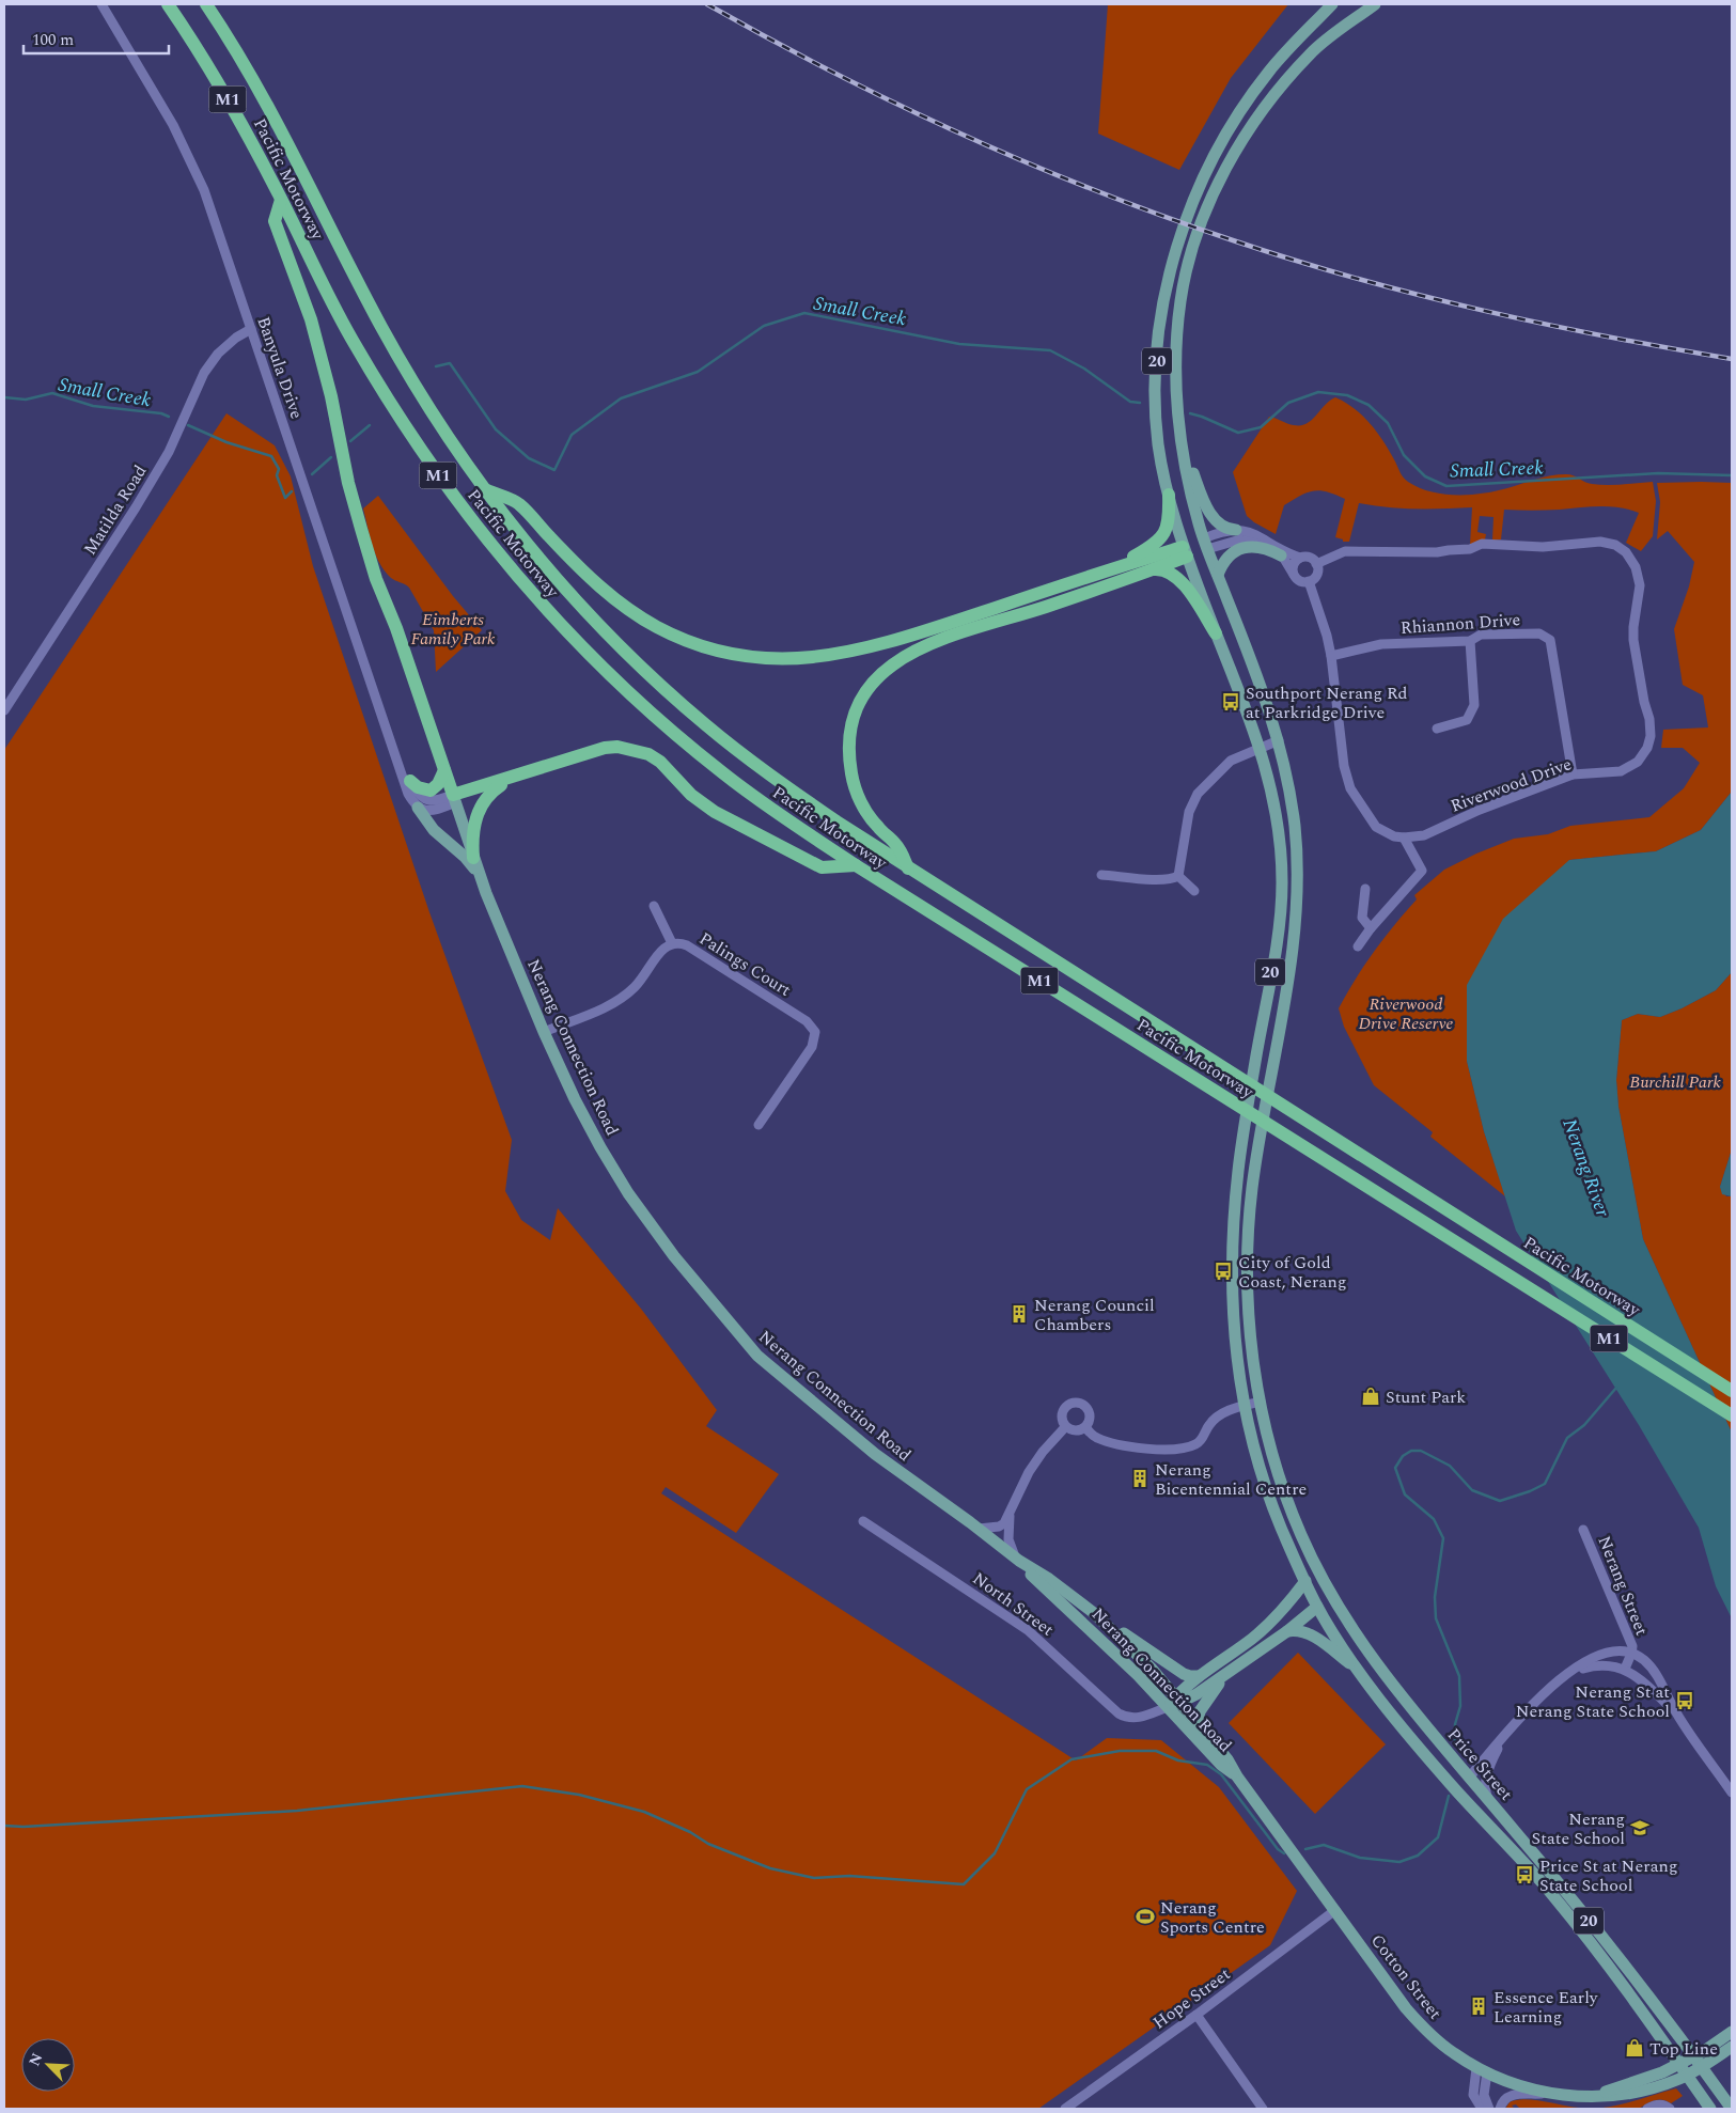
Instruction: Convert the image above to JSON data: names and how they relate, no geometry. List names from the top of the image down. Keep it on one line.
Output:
{"streets":{"highway":["M1","Pacific Motorway"],"main road":["20","Nerang Connection Road","North Street","Price Street","Cotton Street"],"street":["Banyula Drive","Matilda Road","Rhiannon Drive","Riverwood Drive","Palings Court","Nerang Street","Hope Street"]},"crossings":[["20","North Street"],["20","Price Street"],["Banyula Drive","Matilda Road"],["Banyula Drive","Nerang Connection Road"],["Rhiannon Drive","Riverwood Drive"],["Palings Court","Nerang Connection Road"],["Nerang Connection Road","North Street"],["Nerang Connection Road","Cotton Street"],["Nerang Connection Road","Hope Street"],["Cotton Street","Hope Street"]],"water":["Small Creek","Nerang River"],"parks":["Eimberts Family Park","Riverwood Drive Reserve","Burchill Park"],"places":{"bus stop":["Southport Nerang Rd at Parkridge Drive","City of Gold Coast, Nerang","Nerang St at Nerang State School","Price St at Nerang State School"],"building":["Nerang Council Chambers","Nerang Bicentennial Centre","Essence Early Learning"],"shop":["Stunt Park","Top Line"],"school or university":["Nerang State School"],"sports":["Nerang Sports Centre"]},"scale_bar":"100 m","north":"top left"}
